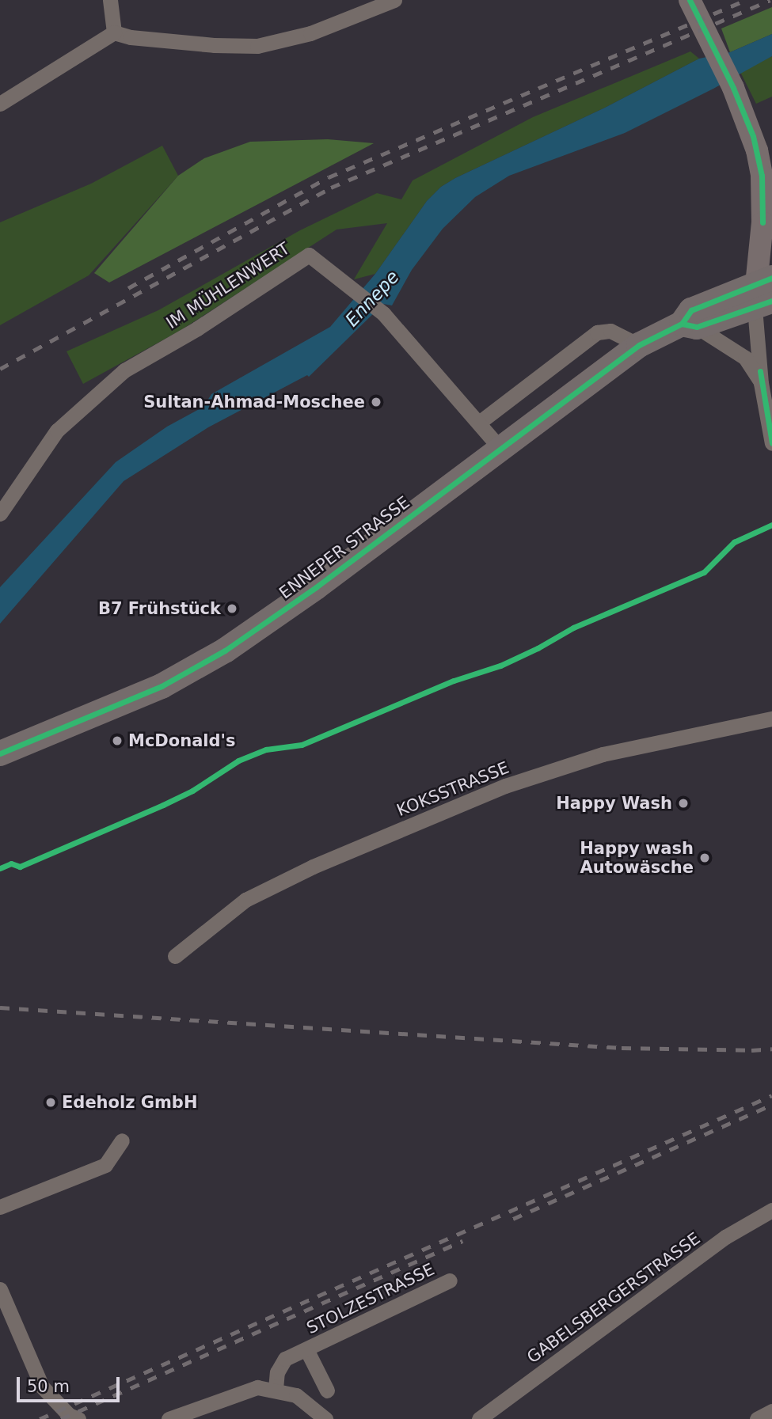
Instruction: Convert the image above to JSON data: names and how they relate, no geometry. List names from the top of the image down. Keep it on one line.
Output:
{"streets":{"main road":["ENNEPER STRASSE"],"street":["IM MÜHLENWERT","KOKSSTRASSE","GABELSBERGERSTRASSE","STOLZESTRASSE"]},"crossings":[["IM MÜHLENWERT","ENNEPER STRASSE"]],"water":["Ennepe"],"places":["Sultan-Ahmad-Moschee","B7 Frühstück","McDonald's","Happy Wash","Happy wash Autowäsche","Edeholz GmbH"],"scale_bar":"50 m"}
